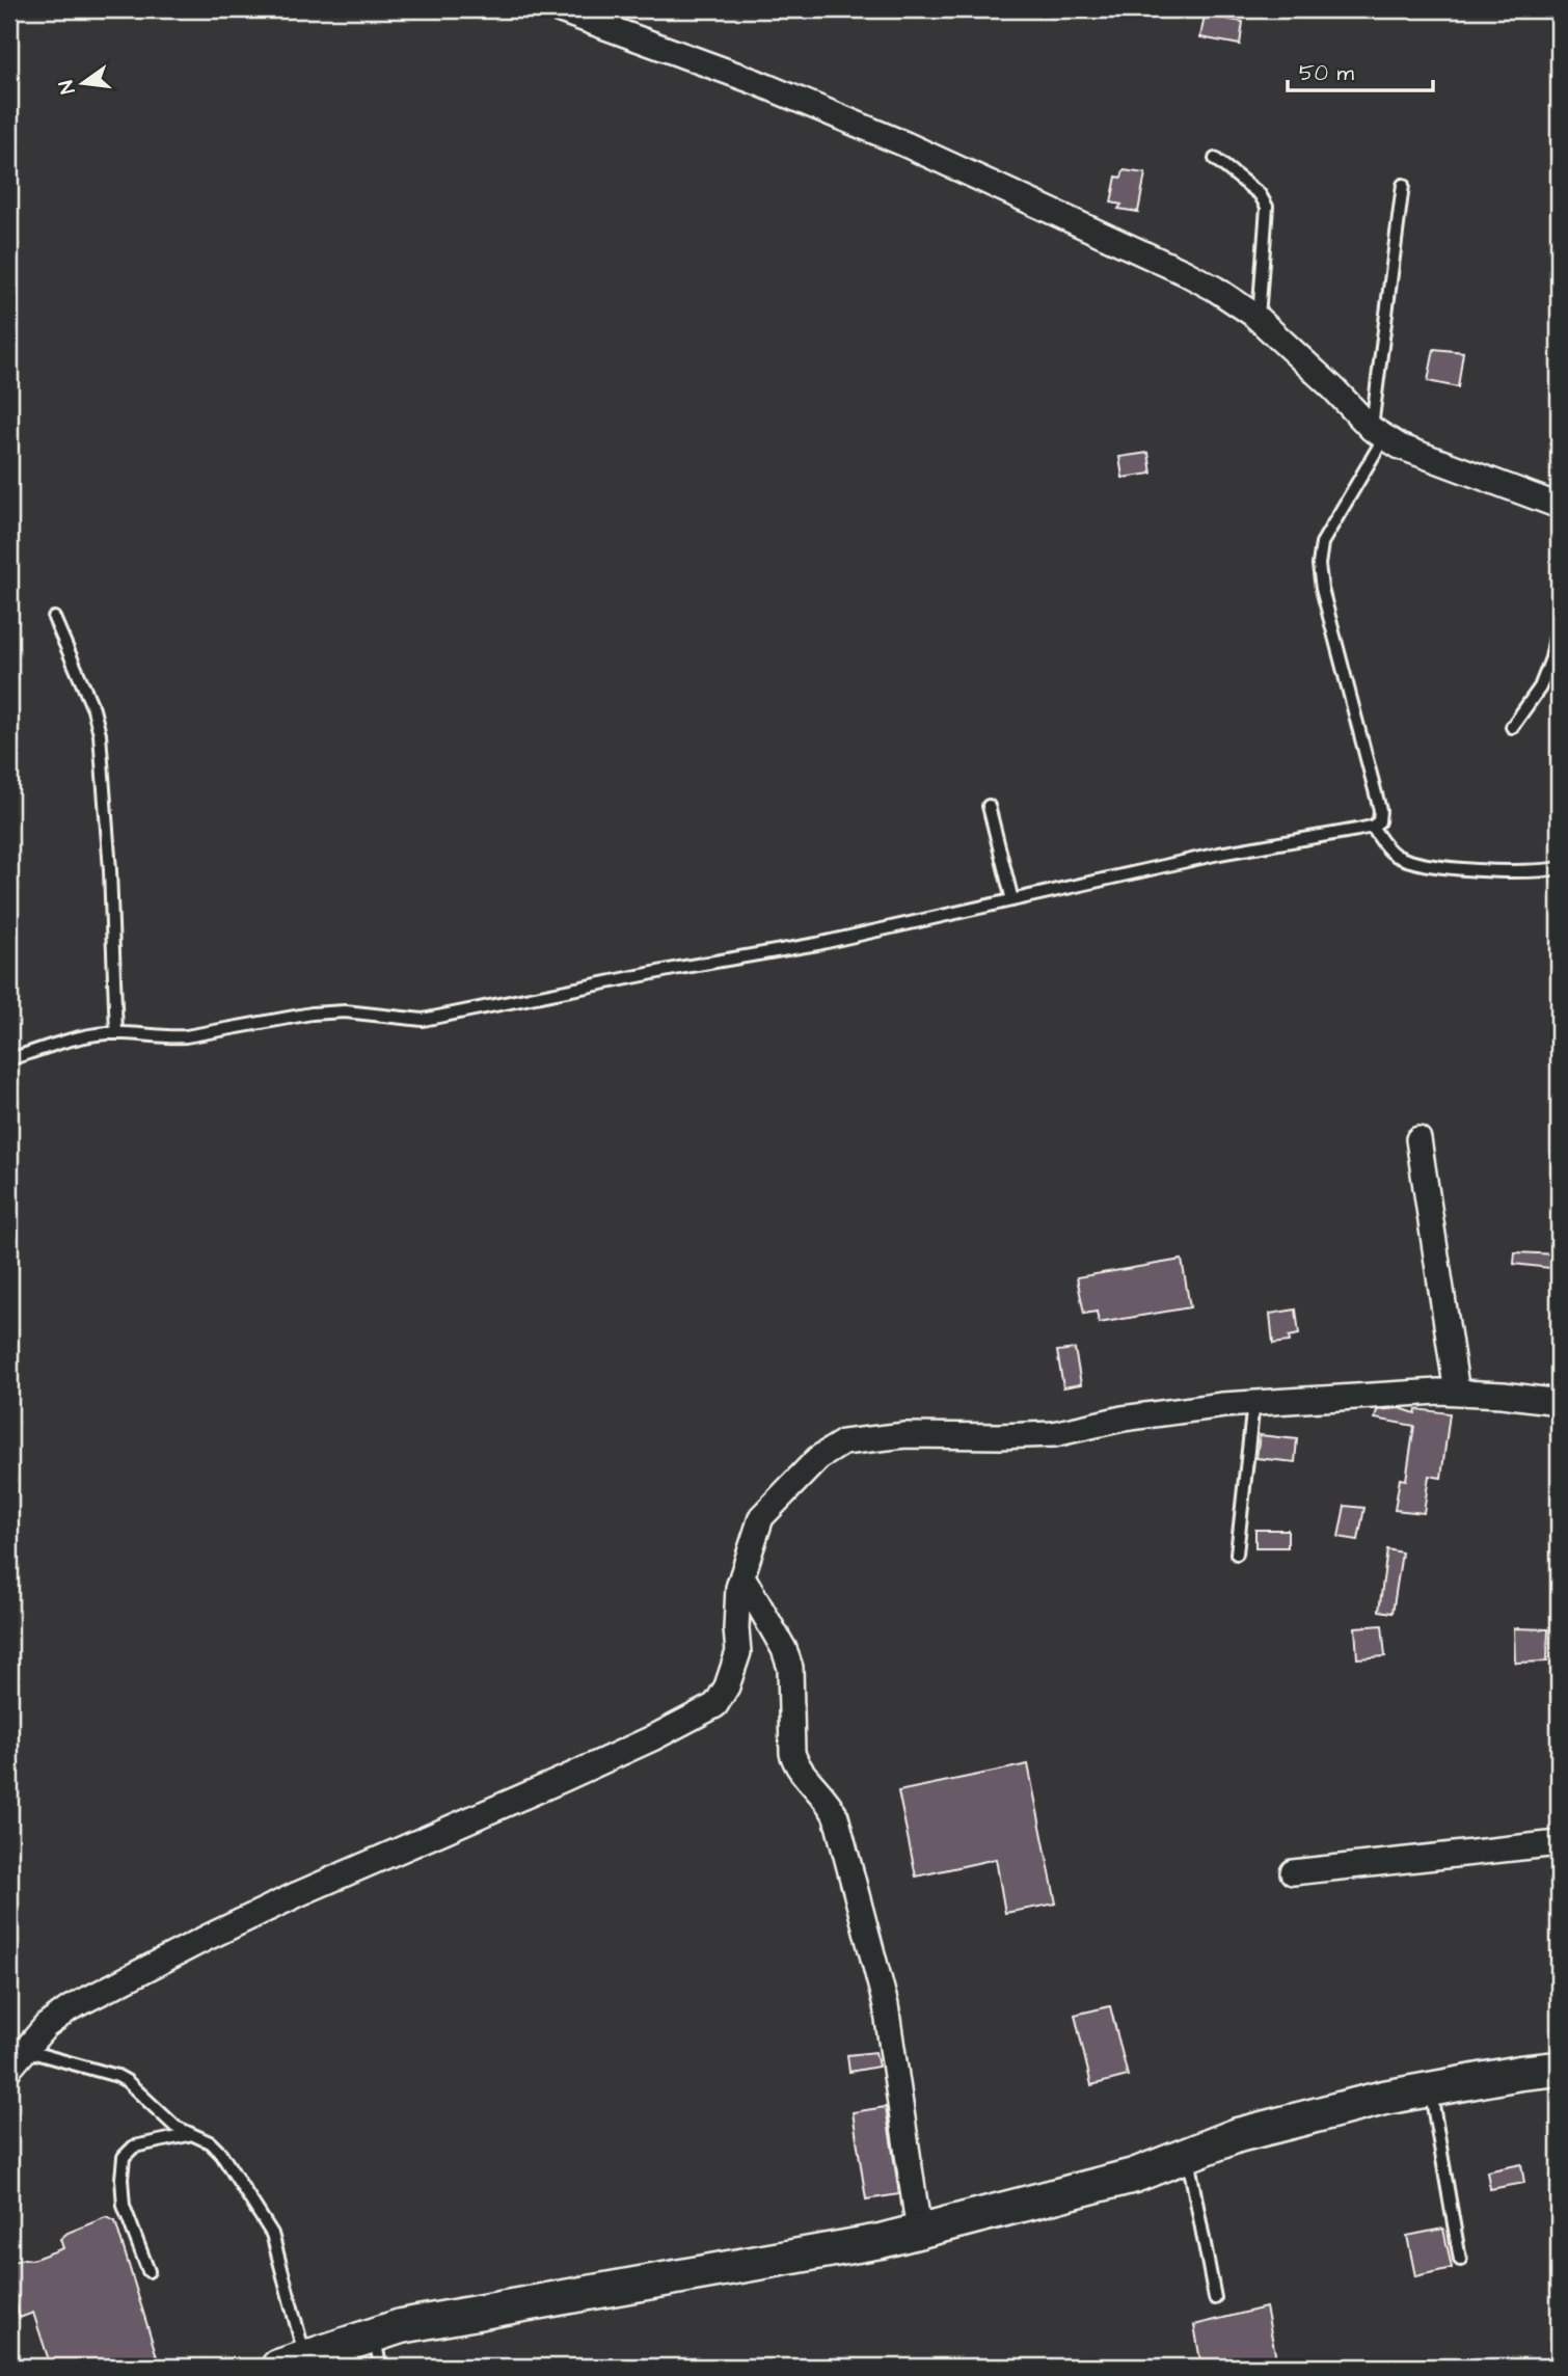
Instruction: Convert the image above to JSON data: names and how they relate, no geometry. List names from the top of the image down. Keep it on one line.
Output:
{"scale_bar":"50 m","north":"left"}
